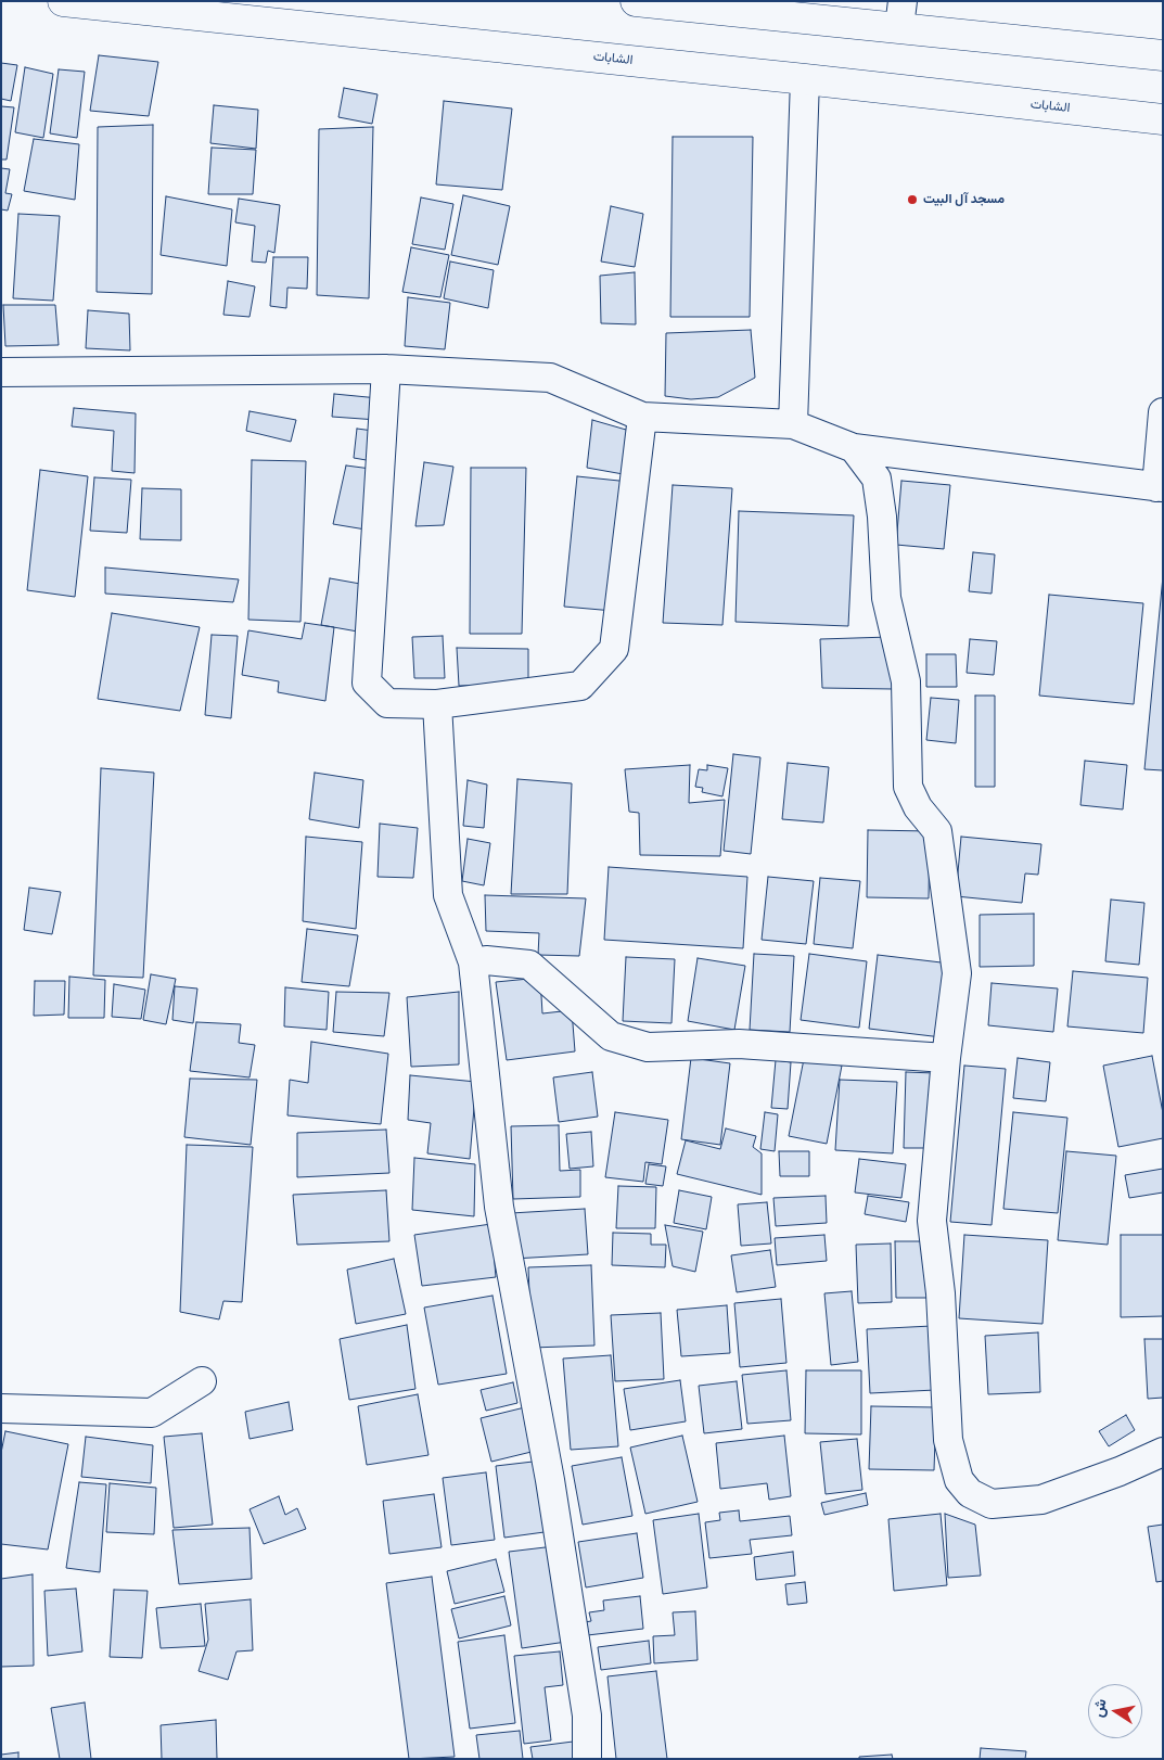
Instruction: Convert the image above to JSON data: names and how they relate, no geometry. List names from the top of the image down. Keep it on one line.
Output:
{"streets":{"main road":["الشابات"]},"places":["مسجد آل البيت"],"north":"left"}
